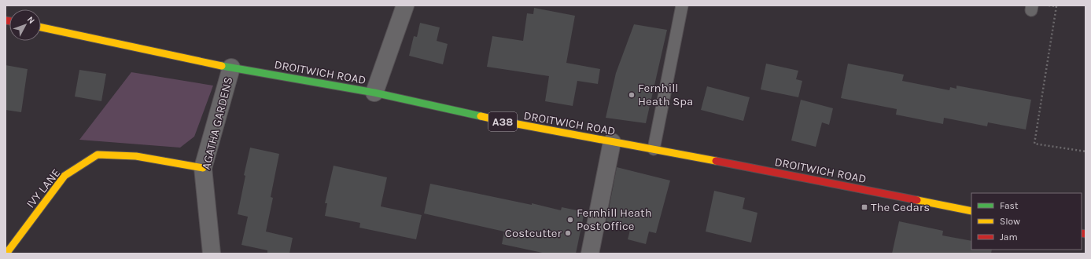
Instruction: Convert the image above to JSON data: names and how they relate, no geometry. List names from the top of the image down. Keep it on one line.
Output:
{"streets":{"main road":["DROITWICH ROAD","A38","IVY LANE"],"street":["AGATHA GARDENS"]},"crossings":[["DROITWICH ROAD","AGATHA GARDENS"],["AGATHA GARDENS","IVY LANE"]],"places":{"other":["Fernhill Heath Spa","Fernhill Heath Post Office","Costcutter"],"transit":["The Cedars"]},"legend":["Fast","Slow","Jam"],"north":"top right"}
